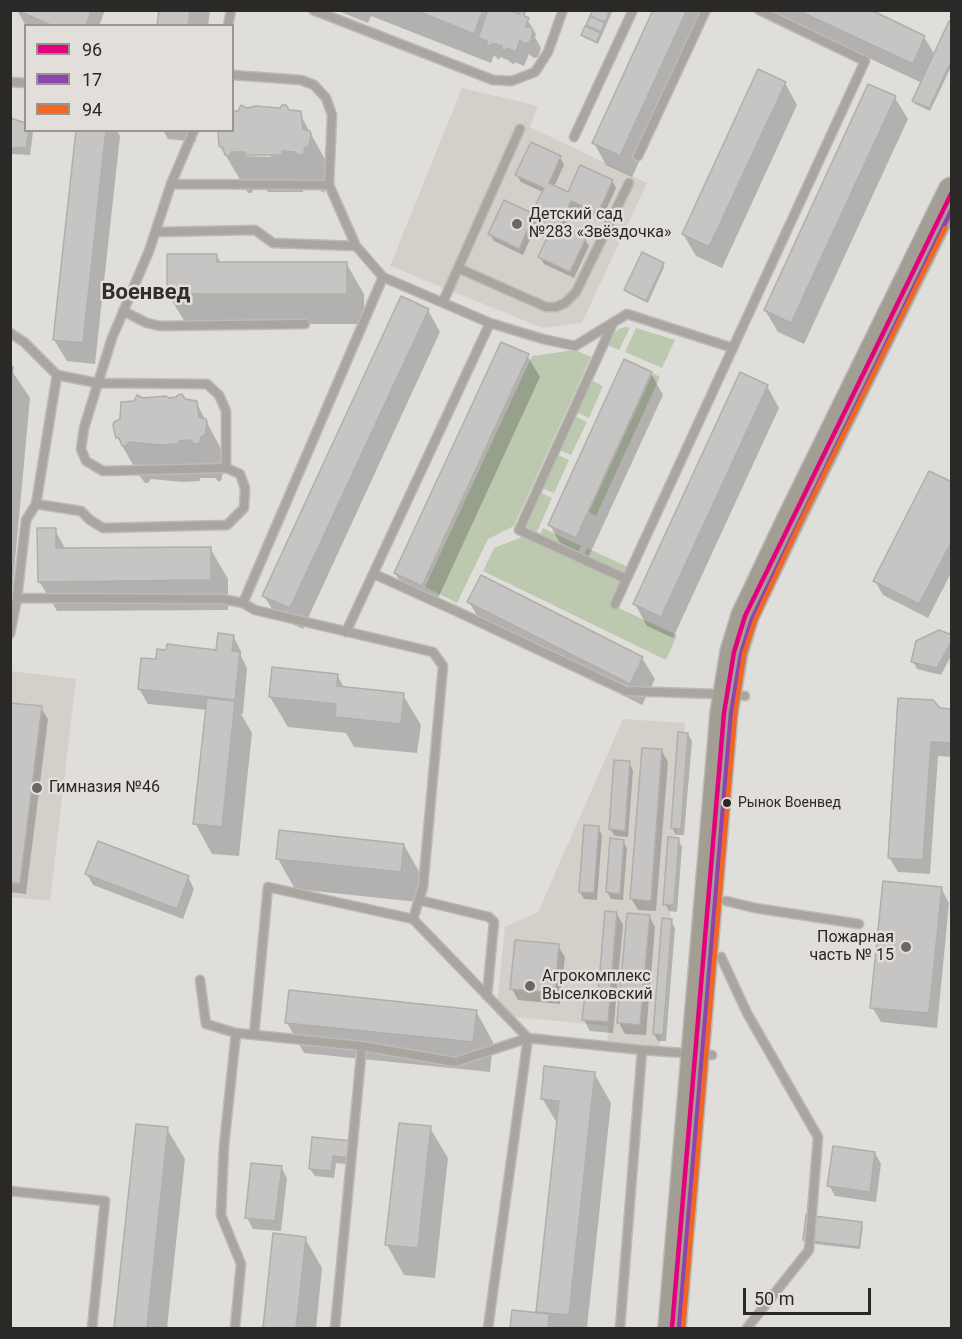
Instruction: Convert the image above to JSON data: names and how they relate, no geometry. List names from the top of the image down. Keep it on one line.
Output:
{"districts":["Военвед"],"places":["Детский сад №283 «Звёздочка»","Гимназия №46","Рынок Военвед","Пожарная часть № 15","Агрокомплекс Выселковский"],"lines":["transit line 96","transit line 17","transit line 94"],"legend":["96","17","94"],"scale_bar":"50 m"}
